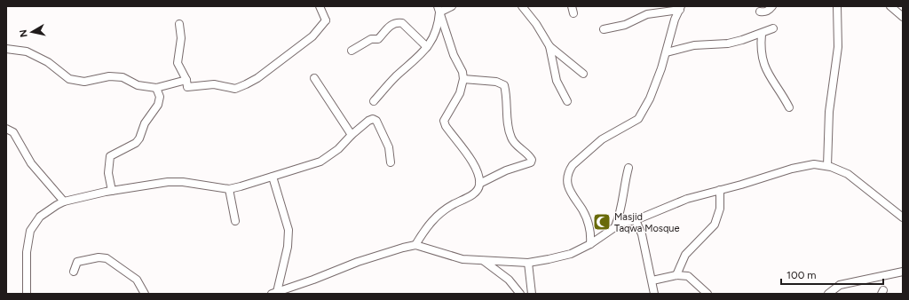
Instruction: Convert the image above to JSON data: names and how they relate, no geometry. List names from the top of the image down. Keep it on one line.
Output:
{"places":{"mosque":["Masjid Taqwa Mosque"]},"scale_bar":"100 m","north":"left"}
